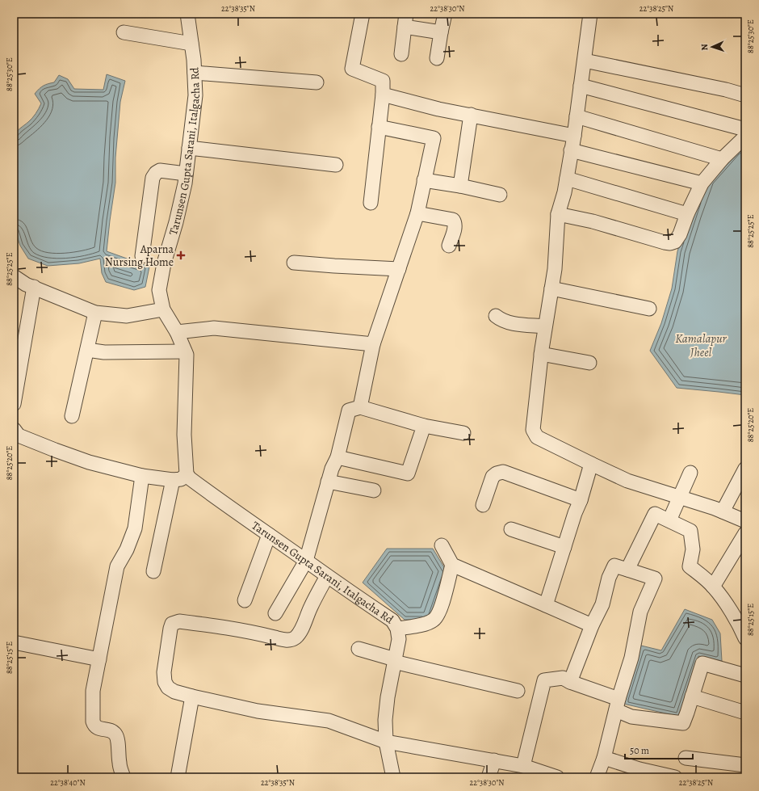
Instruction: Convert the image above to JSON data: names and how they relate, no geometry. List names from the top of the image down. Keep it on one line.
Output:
{"streets":{"street":["Tarunsen Gupta Sarani, Italgacha Rd"]},"water":["Kamalapur Jheel"],"places":{"health":["Aparna Nursing Home"]},"scale_bar":"50 m","north":"left","coordinates":["22°38'35\"N","22°38'30\"N","22°38'25\"N","88°25'30\"E","88°25'25\"E","88°25'20\"E","88°25'15\"E","22°38'40\"N"]}
